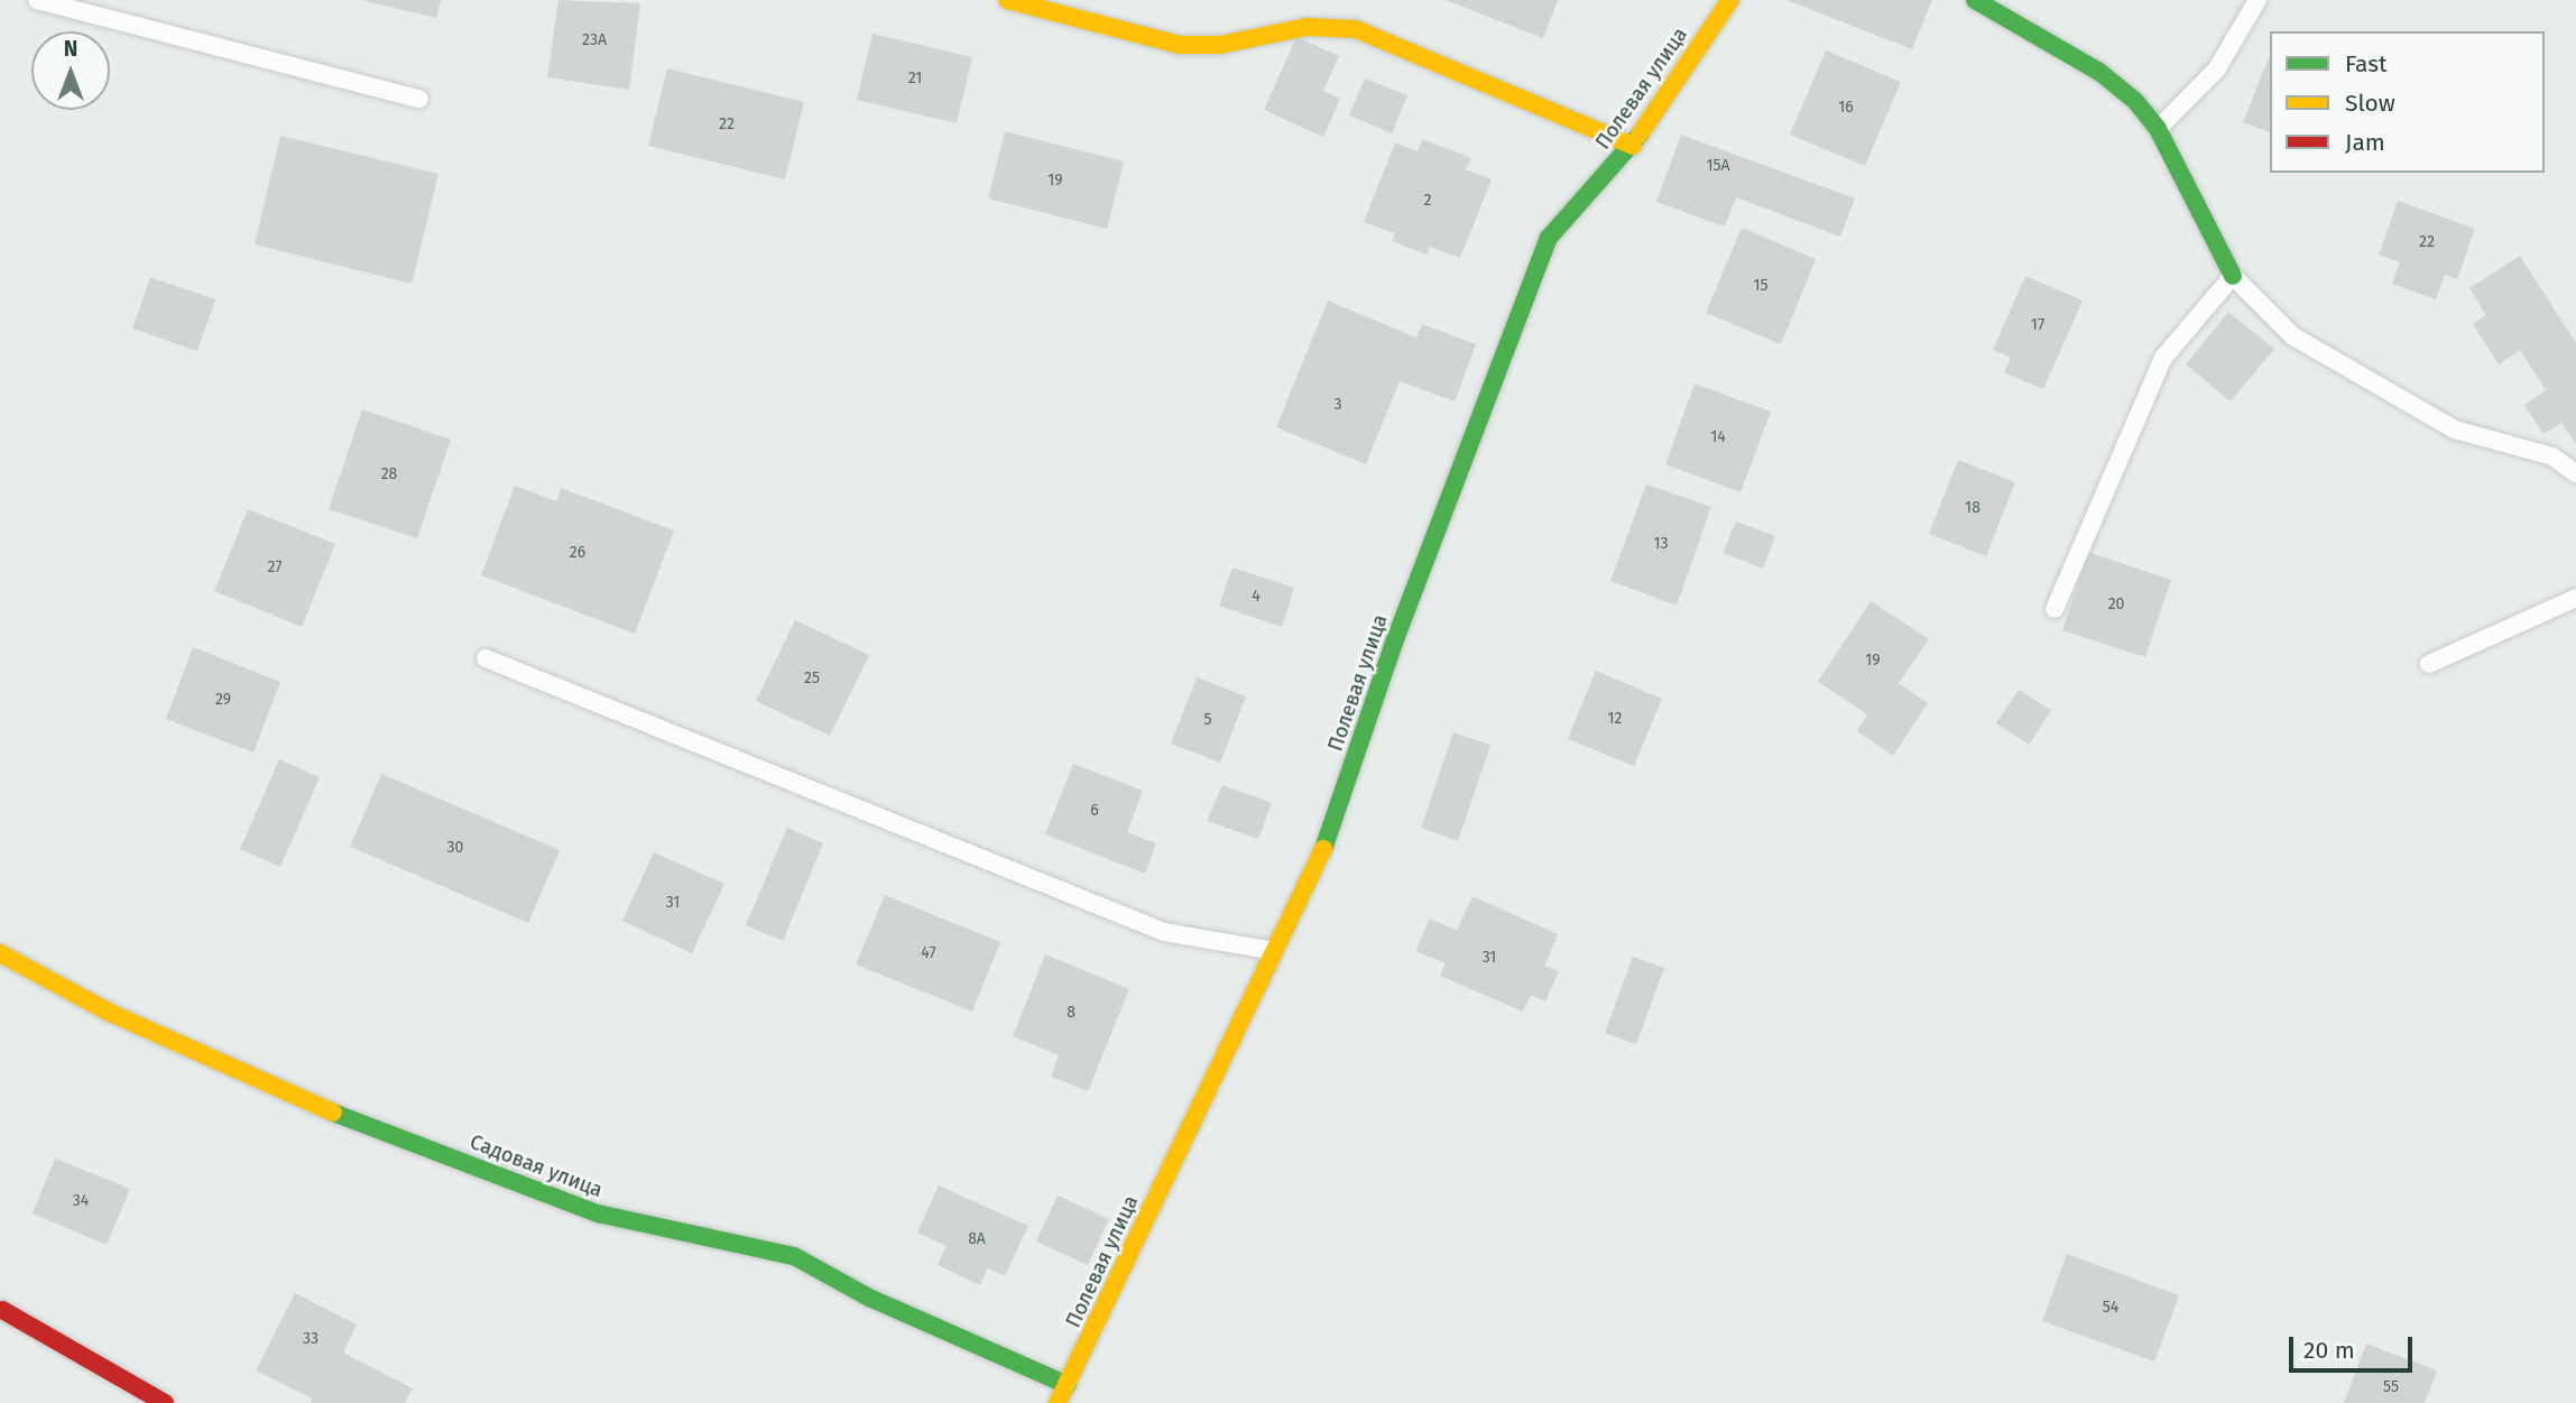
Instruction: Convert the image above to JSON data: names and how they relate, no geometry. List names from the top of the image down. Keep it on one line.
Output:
{"streets":{"street":["Полевая улица","Садовая улица"]},"crossings":[["Полевая улица","Садовая улица"]],"house_numbers":["23А","21","16","22","15А","19","2","22","15","17","3","14","28","18","13","26","27","4","20","19","25","29","12","5","6","30","31","47","31","8","34","8А","54","33","55"],"legend":["Fast","Slow","Jam"],"scale_bar":"20 m","north":"top"}
